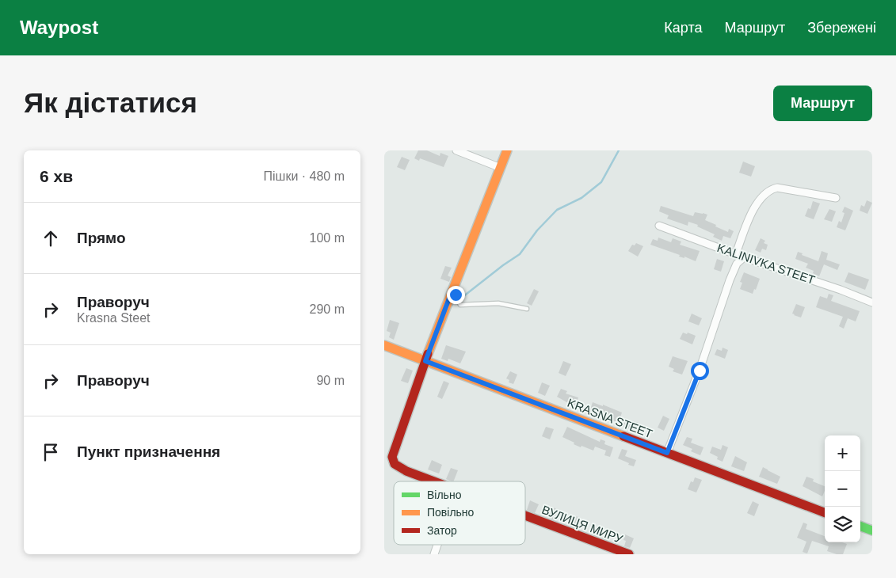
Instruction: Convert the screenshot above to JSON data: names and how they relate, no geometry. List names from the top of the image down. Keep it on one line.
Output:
{"streets":{"street":["KALINIVKA STEET","KRASNA STEET","ВУЛИЦЯ МИРУ"]},"crossings":[["KRASNA STEET","ВУЛИЦЯ МИРУ"]],"legend":["Вільно","Повільно","Затор"],"page":{"header":"Waypost","nav":["Карта","Маршрут","Збережені"],"buttons":"Маршрут","title":"Як дістатися","heading":["6 хв","Пішки · 480 m"],"list":[["Прямо","100 m"],["Праворуч","Krasna Steet","290 m"],["Праворуч","90 m"],"Пункт призначення"],"map_buttons":["+","−"]}}
